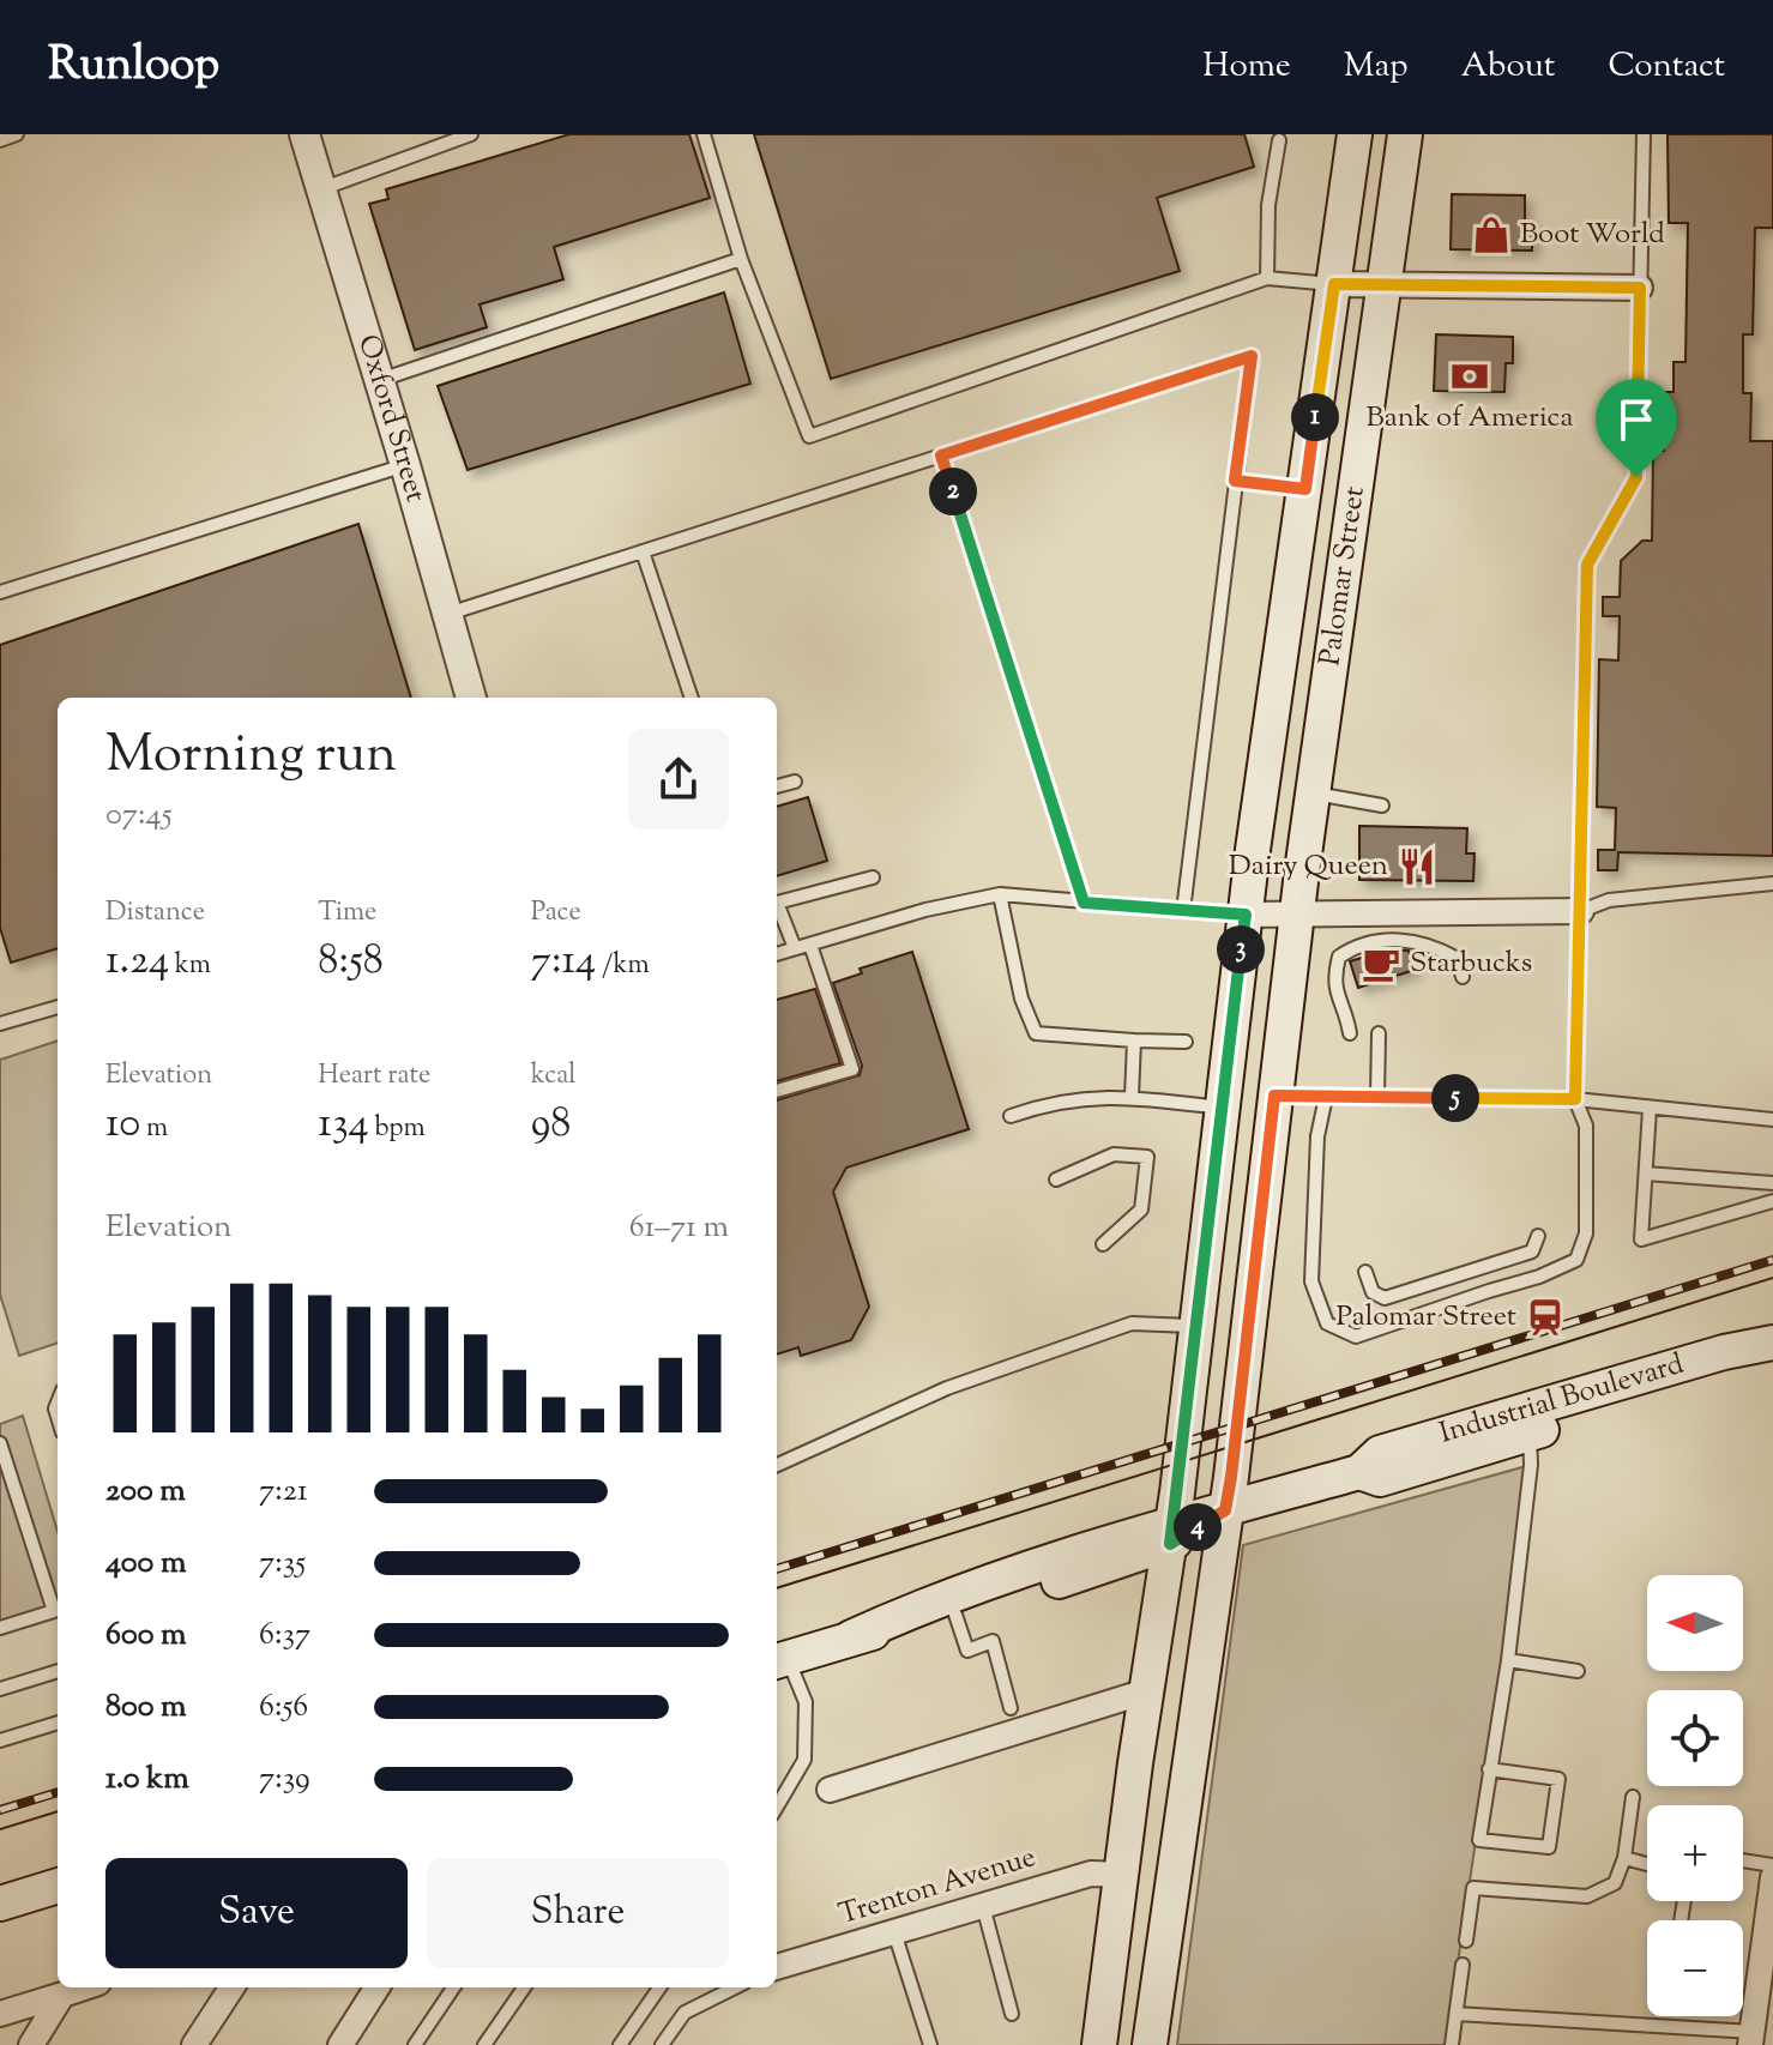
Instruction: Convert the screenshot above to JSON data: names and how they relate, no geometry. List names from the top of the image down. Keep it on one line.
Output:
{"streets":{"main road":["Palomar Street","Industrial Boulevard"],"street":["Oxford Street","Trenton Avenue"]},"crossings":[["Palomar Street","Industrial Boulevard"],["Palomar Street","Trenton Avenue"]],"places":{"shop":["Boot World"],"bank":["Bank of America"],"restaurant":["Dairy Queen"],"cafe":["Starbucks"],"station":["Palomar Street"]},"north":"left","page":{"header":"Runloop","nav":["Home","Map","About","Contact"],"pins":["1","2","3","5","4"],"heading":["Morning run","07:45"],"stats":[["Distance","1.24 km"],["Time","8:58"],["Pace","7:14 /km"],["Elevation","10 m"],["Heart rate","134 bpm"],["kcal","98"]],"chart":["Elevation","61–71 m"],"list":[{"name":"200 m","note":"7:21"},{"name":"400 m","note":"7:35"},{"name":"600 m","note":"6:37"},{"name":"800 m","note":"6:56"},{"name":"1.0 km","note":"7:39"}],"map_buttons":["+","−"],"buttons":["Save","Share"]}}
